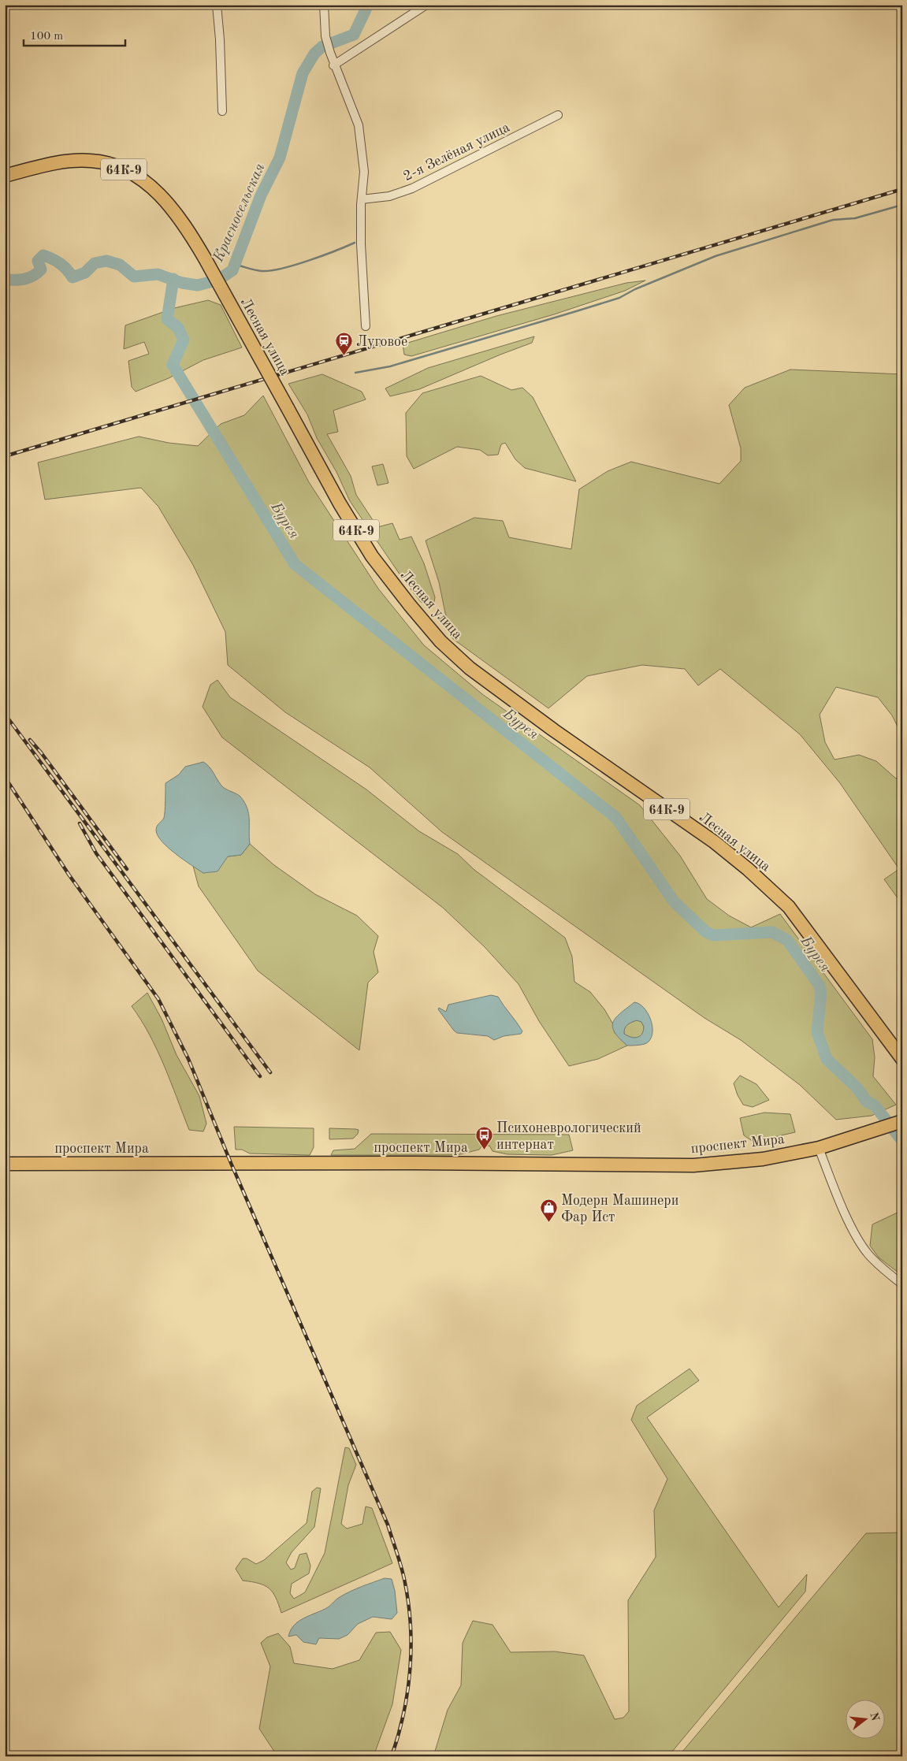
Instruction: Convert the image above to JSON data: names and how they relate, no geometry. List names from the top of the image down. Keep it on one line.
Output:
{"streets":{"main road":["64К-9","Лесная улица","проспект Мира"],"street":["2-я Зелёная улица"]},"water":["Красносельская","Бурея"],"places":{"station":["Луговое"],"bus stop":["Психоневрологический интернат"],"shop":["Модерн Машинери Фар Ист"]},"scale_bar":"100 m","north":"right"}
